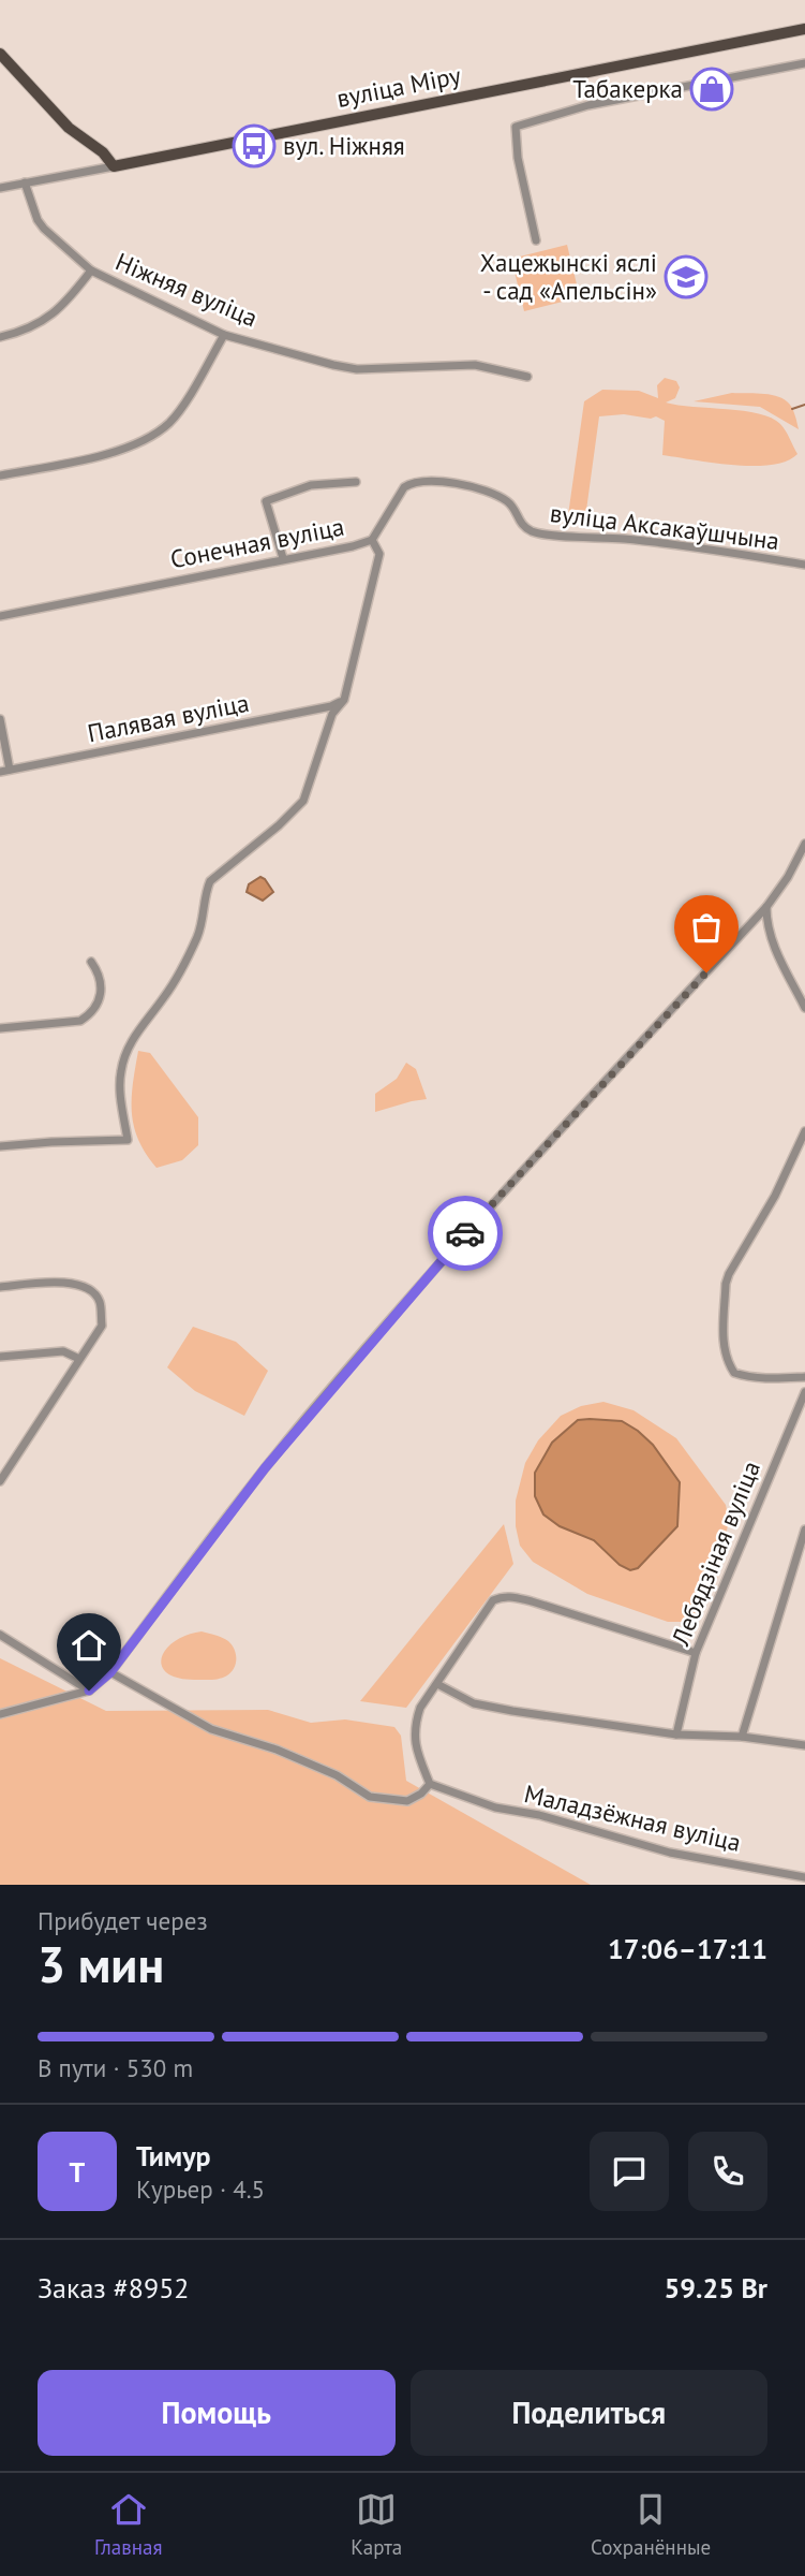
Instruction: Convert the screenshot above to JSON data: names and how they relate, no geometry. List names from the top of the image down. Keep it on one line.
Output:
{"streets":{"main road":["вуліца Міру"],"street":["Ніжняя вуліца","вуліца Аксакаўшчына","Сонечная вуліца","Палявая вуліца","Лебядзіная вуліца","Маладзёжная вуліца"]},"crossings":[["вуліца Міру","Ніжняя вуліца"],["вуліца Аксакаўшчына","Сонечная вуліца"]],"places":{"shop":["Табакерка"],"bus stop":["вул. Ніжняя"],"school or university":["Хацежынскі яслі - сад «Апельсін»"]},"page":{"heading":["3 мин","Прибудет через","17:06–17:11"],"panel":["Тимур","Курьер · 4.5","Заказ #8952","59.25 Br"],"bar":"В пути · 530 m","round":"Т","buttons":["Помощь","Поделиться"],"tabs":["Главная","Карта","Сохранённые"]}}
